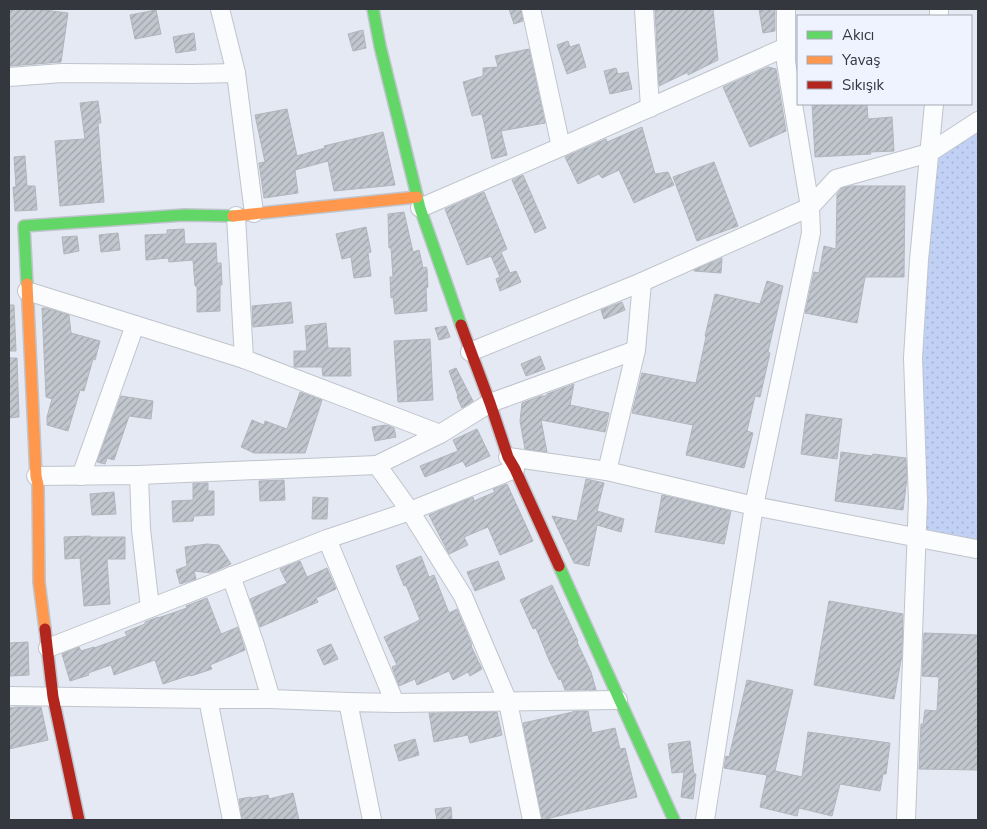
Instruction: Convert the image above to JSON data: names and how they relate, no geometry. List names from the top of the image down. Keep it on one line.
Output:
{"legend":["Akıcı","Yavaş","Sıkışık"]}
